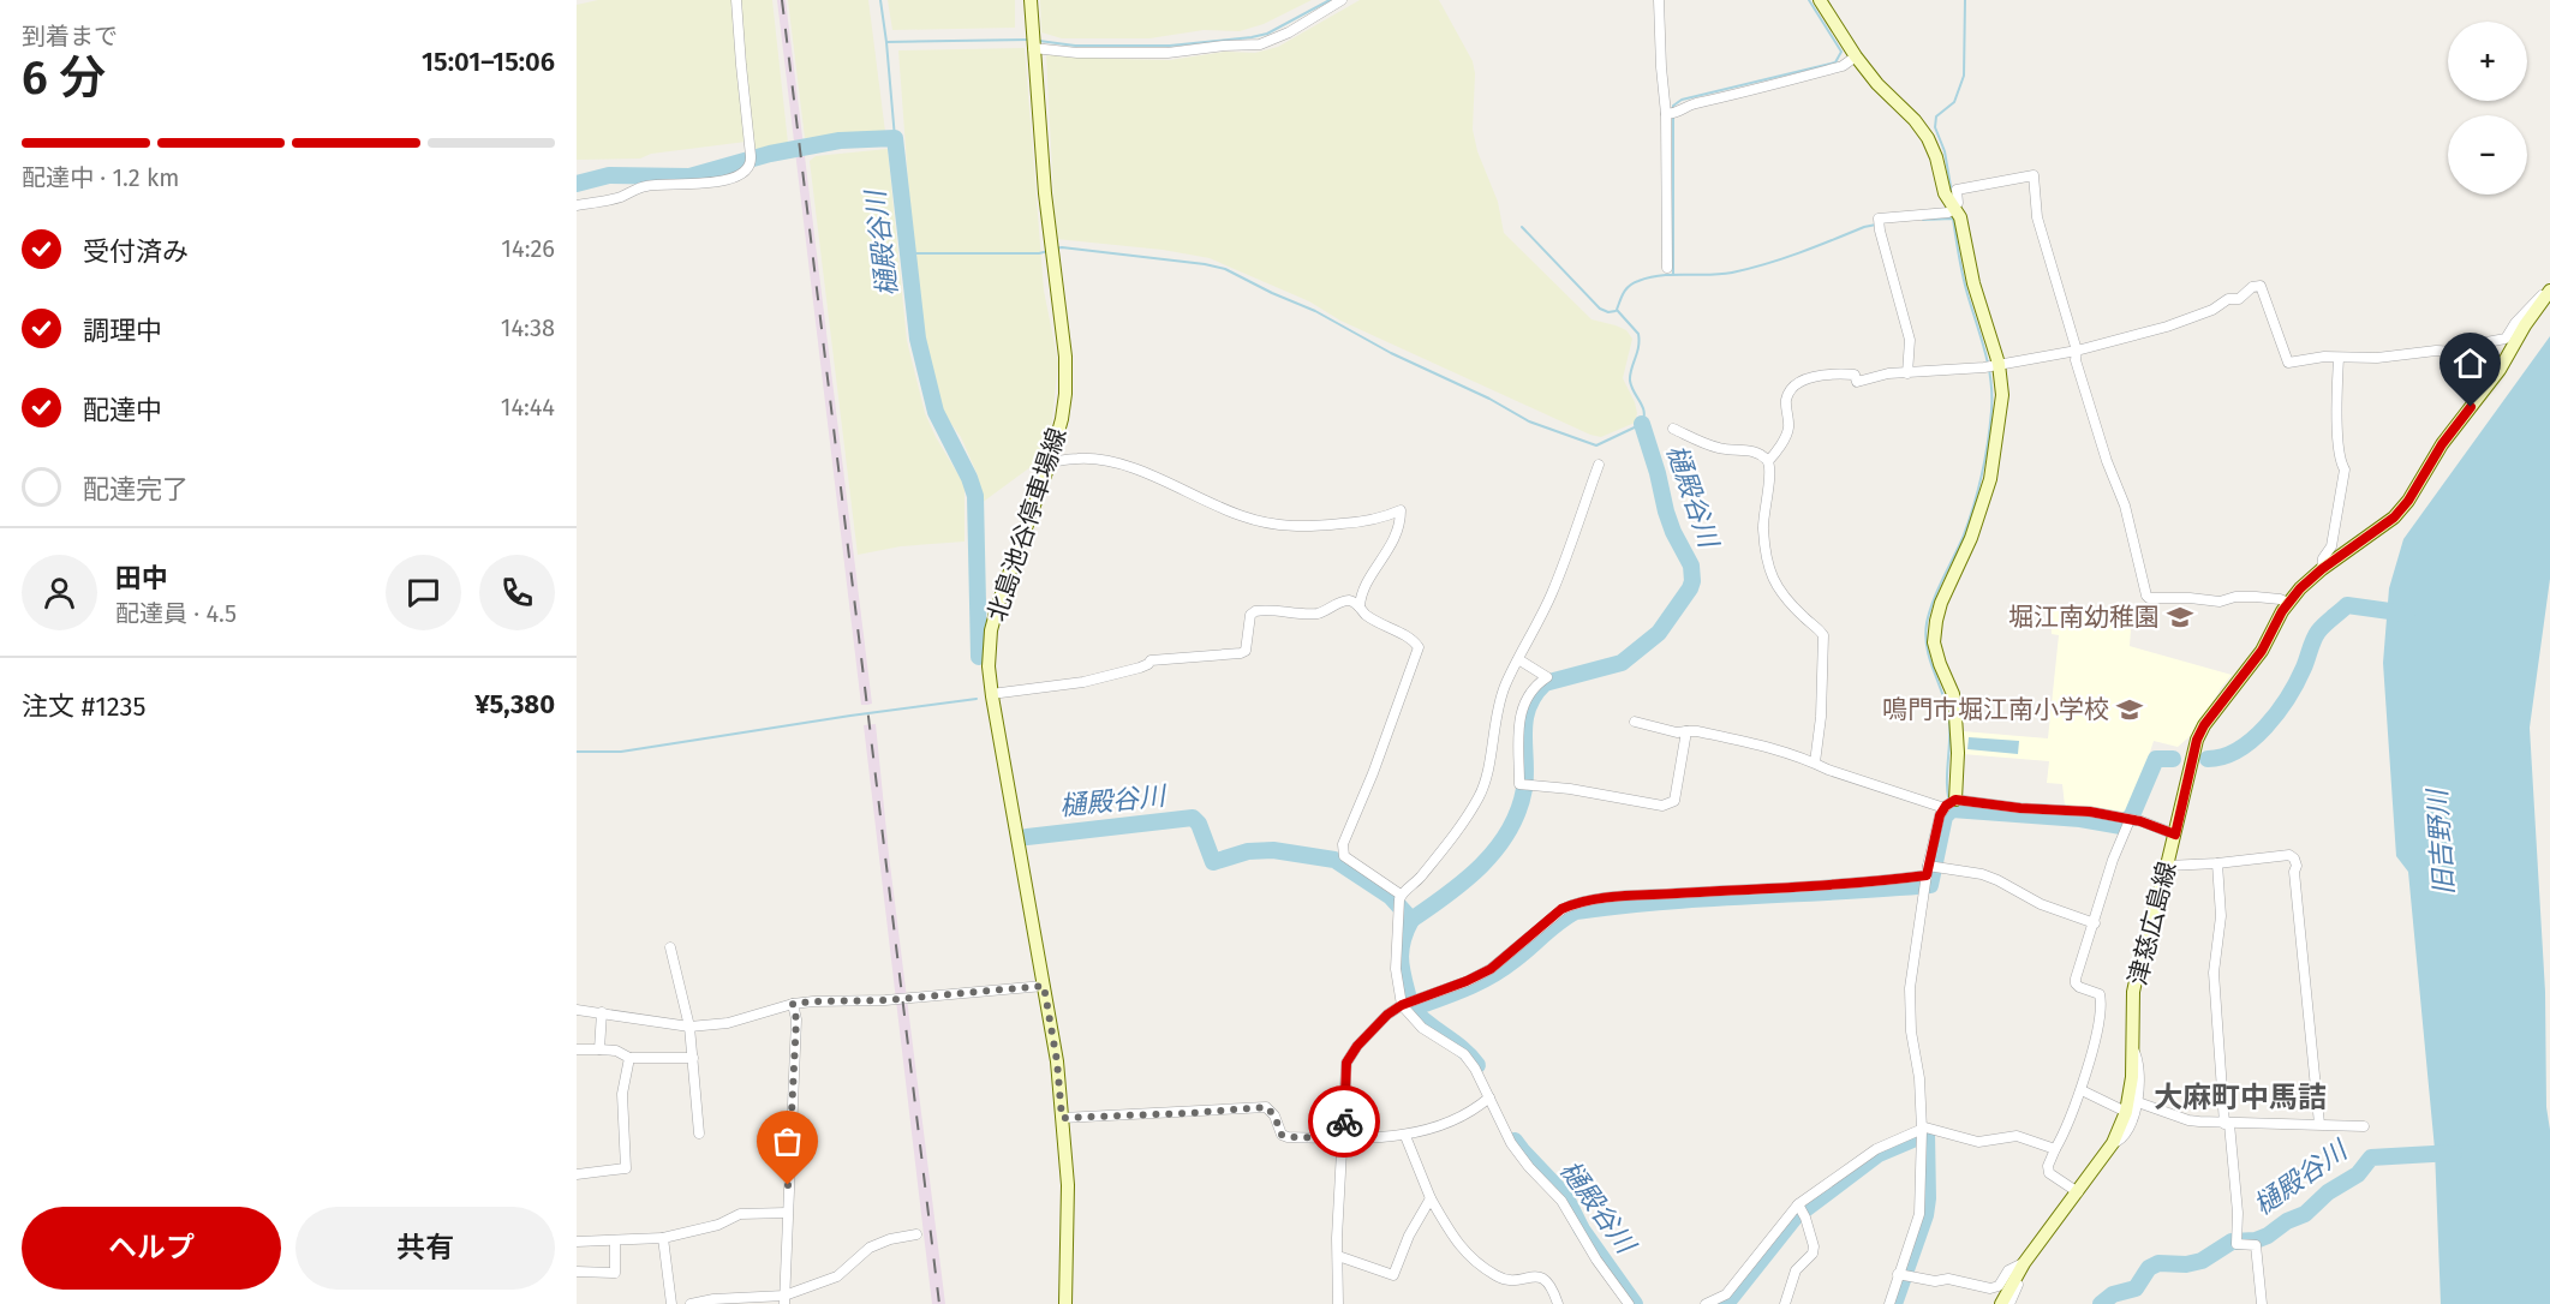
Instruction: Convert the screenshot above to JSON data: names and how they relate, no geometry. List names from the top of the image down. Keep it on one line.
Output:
{"streets":{"main road":["北島池谷停車場線","津慈広島線"]},"districts":["大麻町中馬詰"],"water":["樋殿谷川","旧吉野川"],"places":{"school or university":["堀江南幼稚園","鳴門市堀江南小学校"]},"page":{"heading":["6 分","到着まで","15:01–15:06"],"panel":["田中","配達員 · 4.5","注文 #1235","¥5,380"],"map_buttons":["+","−"],"bar":"配達中 · 1.2 km","list":[["受付済み","14:26"],["調理中","14:38"],["配達中","14:44"],"配達完了"],"buttons":["ヘルプ","共有"]}}
